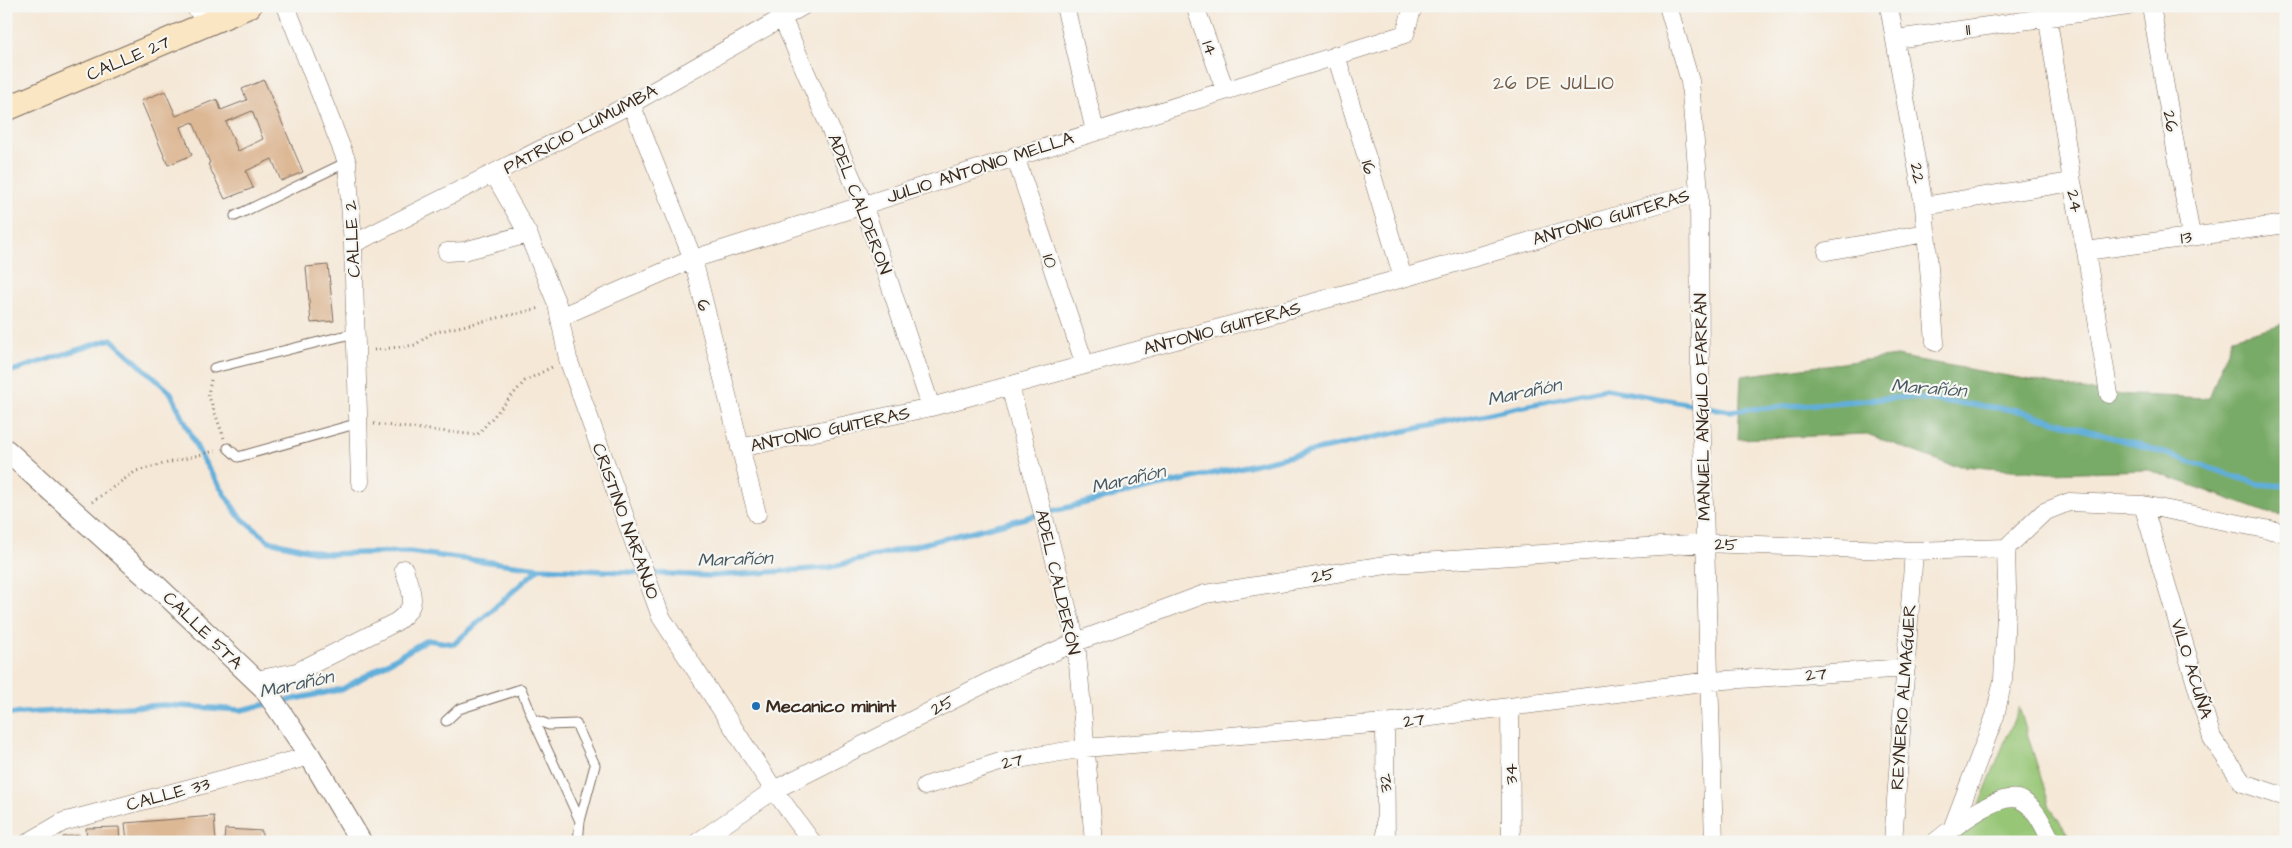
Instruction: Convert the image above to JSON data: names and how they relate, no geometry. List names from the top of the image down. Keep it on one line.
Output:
{"streets":{"main road":["CALLE 27"],"street":["11","14","26","PATRICIO LUMUMBA","JULIO ANTONIO MELLA","16","22","24","ADEL CALDERON","ANTONIO GUITERAS","13","CALLE 2","10","6","MANUEL ANGULO FARRÁN","CRISTINO NARANJO","25","ADEL CALDERÓN","CALLE 5TA","VILO ACUÑA","27","REYNERIO ALMAGUER","34","32","CALLE 33"]},"crossings":[["11","22"],["11","24"],["14","JULIO ANTONIO MELLA"],["26","13"],["PATRICIO LUMUMBA","ADEL CALDERON"],["PATRICIO LUMUMBA","CALLE 2"],["PATRICIO LUMUMBA","6"],["PATRICIO LUMUMBA","CRISTINO NARANJO"],["JULIO ANTONIO MELLA","16"],["JULIO ANTONIO MELLA","ADEL CALDERON"],["JULIO ANTONIO MELLA","10"],["JULIO ANTONIO MELLA","6"],["JULIO ANTONIO MELLA","CRISTINO NARANJO"],["16","ANTONIO GUITERAS"],["24","13"],["ADEL CALDERON","ANTONIO GUITERAS"],["ANTONIO GUITERAS","10"],["ANTONIO GUITERAS","6"],["ANTONIO GUITERAS","MANUEL ANGULO FARRÁN"],["ANTONIO GUITERAS","ADEL CALDERÓN"],["MANUEL ANGULO FARRÁN","25"],["MANUEL ANGULO FARRÁN","27"],["CRISTINO NARANJO","25"],["25","ADEL CALDERÓN"],["25","REYNERIO ALMAGUER"],["ADEL CALDERÓN","27"],["CALLE 5TA","CALLE 33"],["27","REYNERIO ALMAGUER"],["27","34"],["27","32"]],"districts":["26 DE JULIO"],"water":["Marañón"],"places":["Mecanico minint"]}
